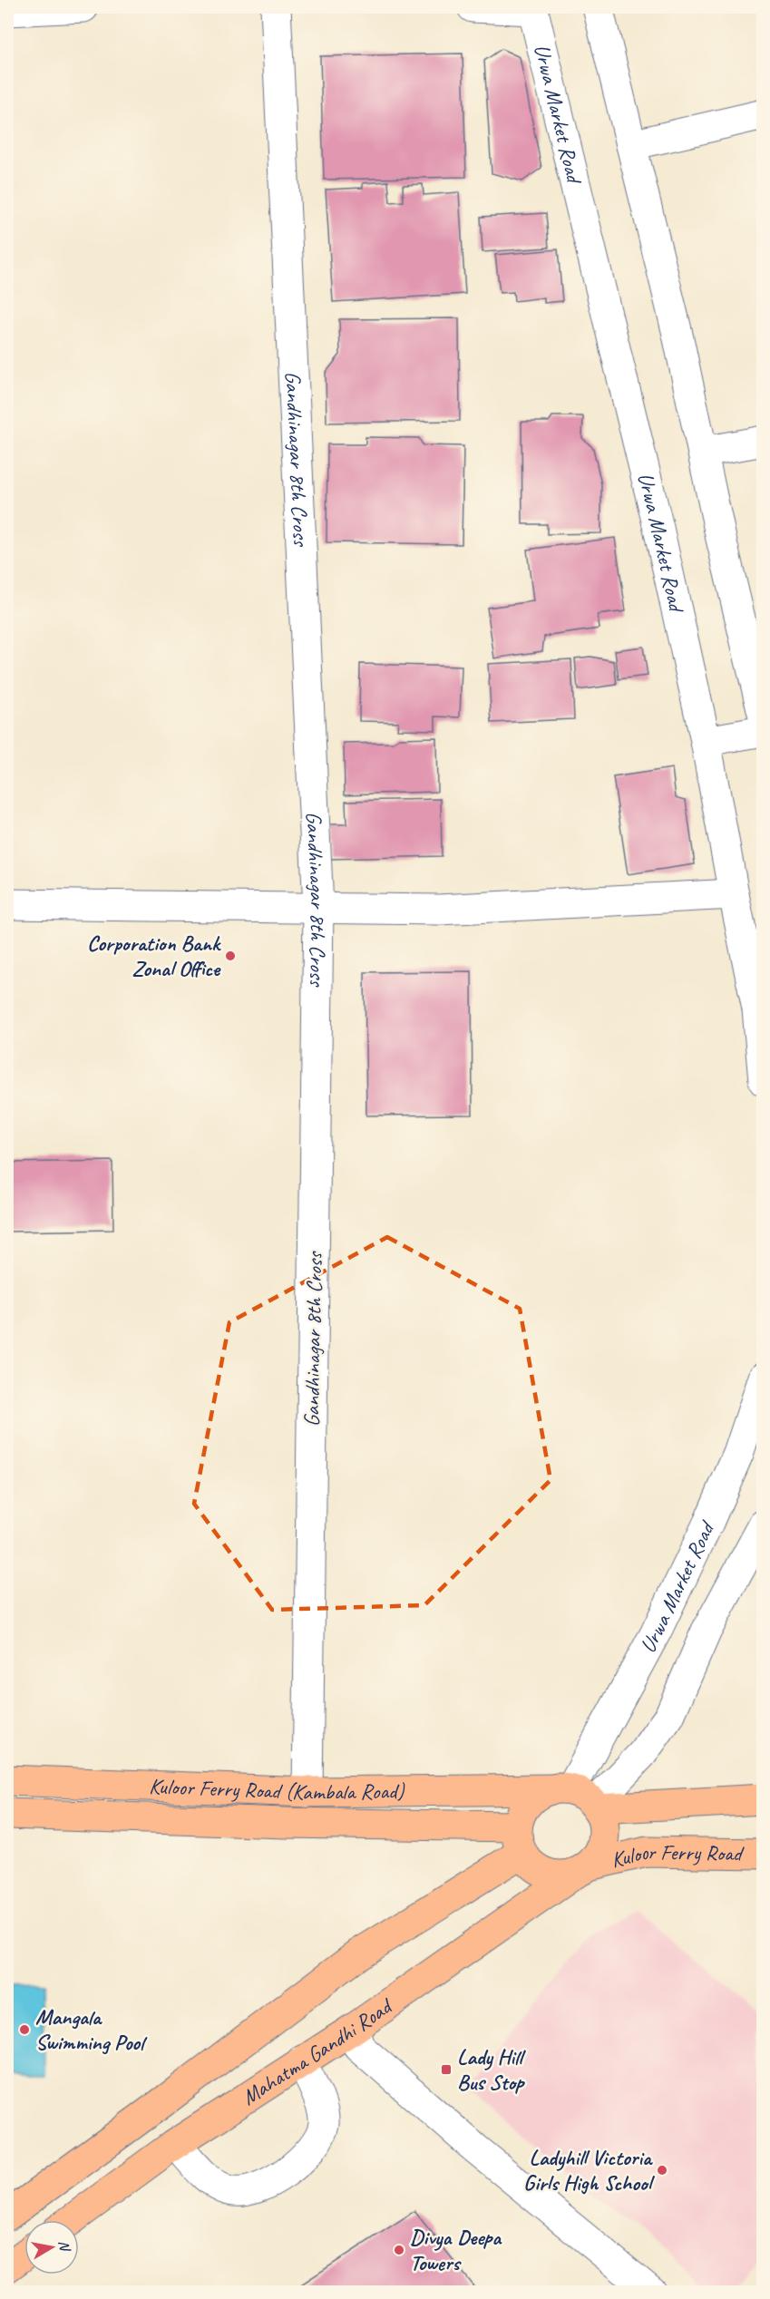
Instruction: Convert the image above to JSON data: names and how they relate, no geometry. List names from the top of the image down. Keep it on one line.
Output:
{"streets":{"main road":["Kuloor Ferry Road (Kambala Road)","Kuloor Ferry Road","Mahatma Gandhi Road"],"street":["Urwa Market Road","Gandhinagar 8th Cross"]},"crossings":[["Urwa Market Road","Kuloor Ferry Road (Kambala Road)"],["Urwa Market Road","Kuloor Ferry Road"],["Urwa Market Road","Mahatma Gandhi Road"],["Gandhinagar 8th Cross","Kuloor Ferry Road (Kambala Road)"],["Kuloor Ferry Road (Kambala Road)","Kuloor Ferry Road"],["Kuloor Ferry Road (Kambala Road)","Mahatma Gandhi Road"],["Kuloor Ferry Road","Mahatma Gandhi Road"]],"places":{"other":["Corporation Bank Zonal Office","Mangala Swimming Pool","Ladyhill Victoria Girls High School","Divya Deepa Towers"],"transit":["Lady Hill Bus Stop"]},"north":"right"}
